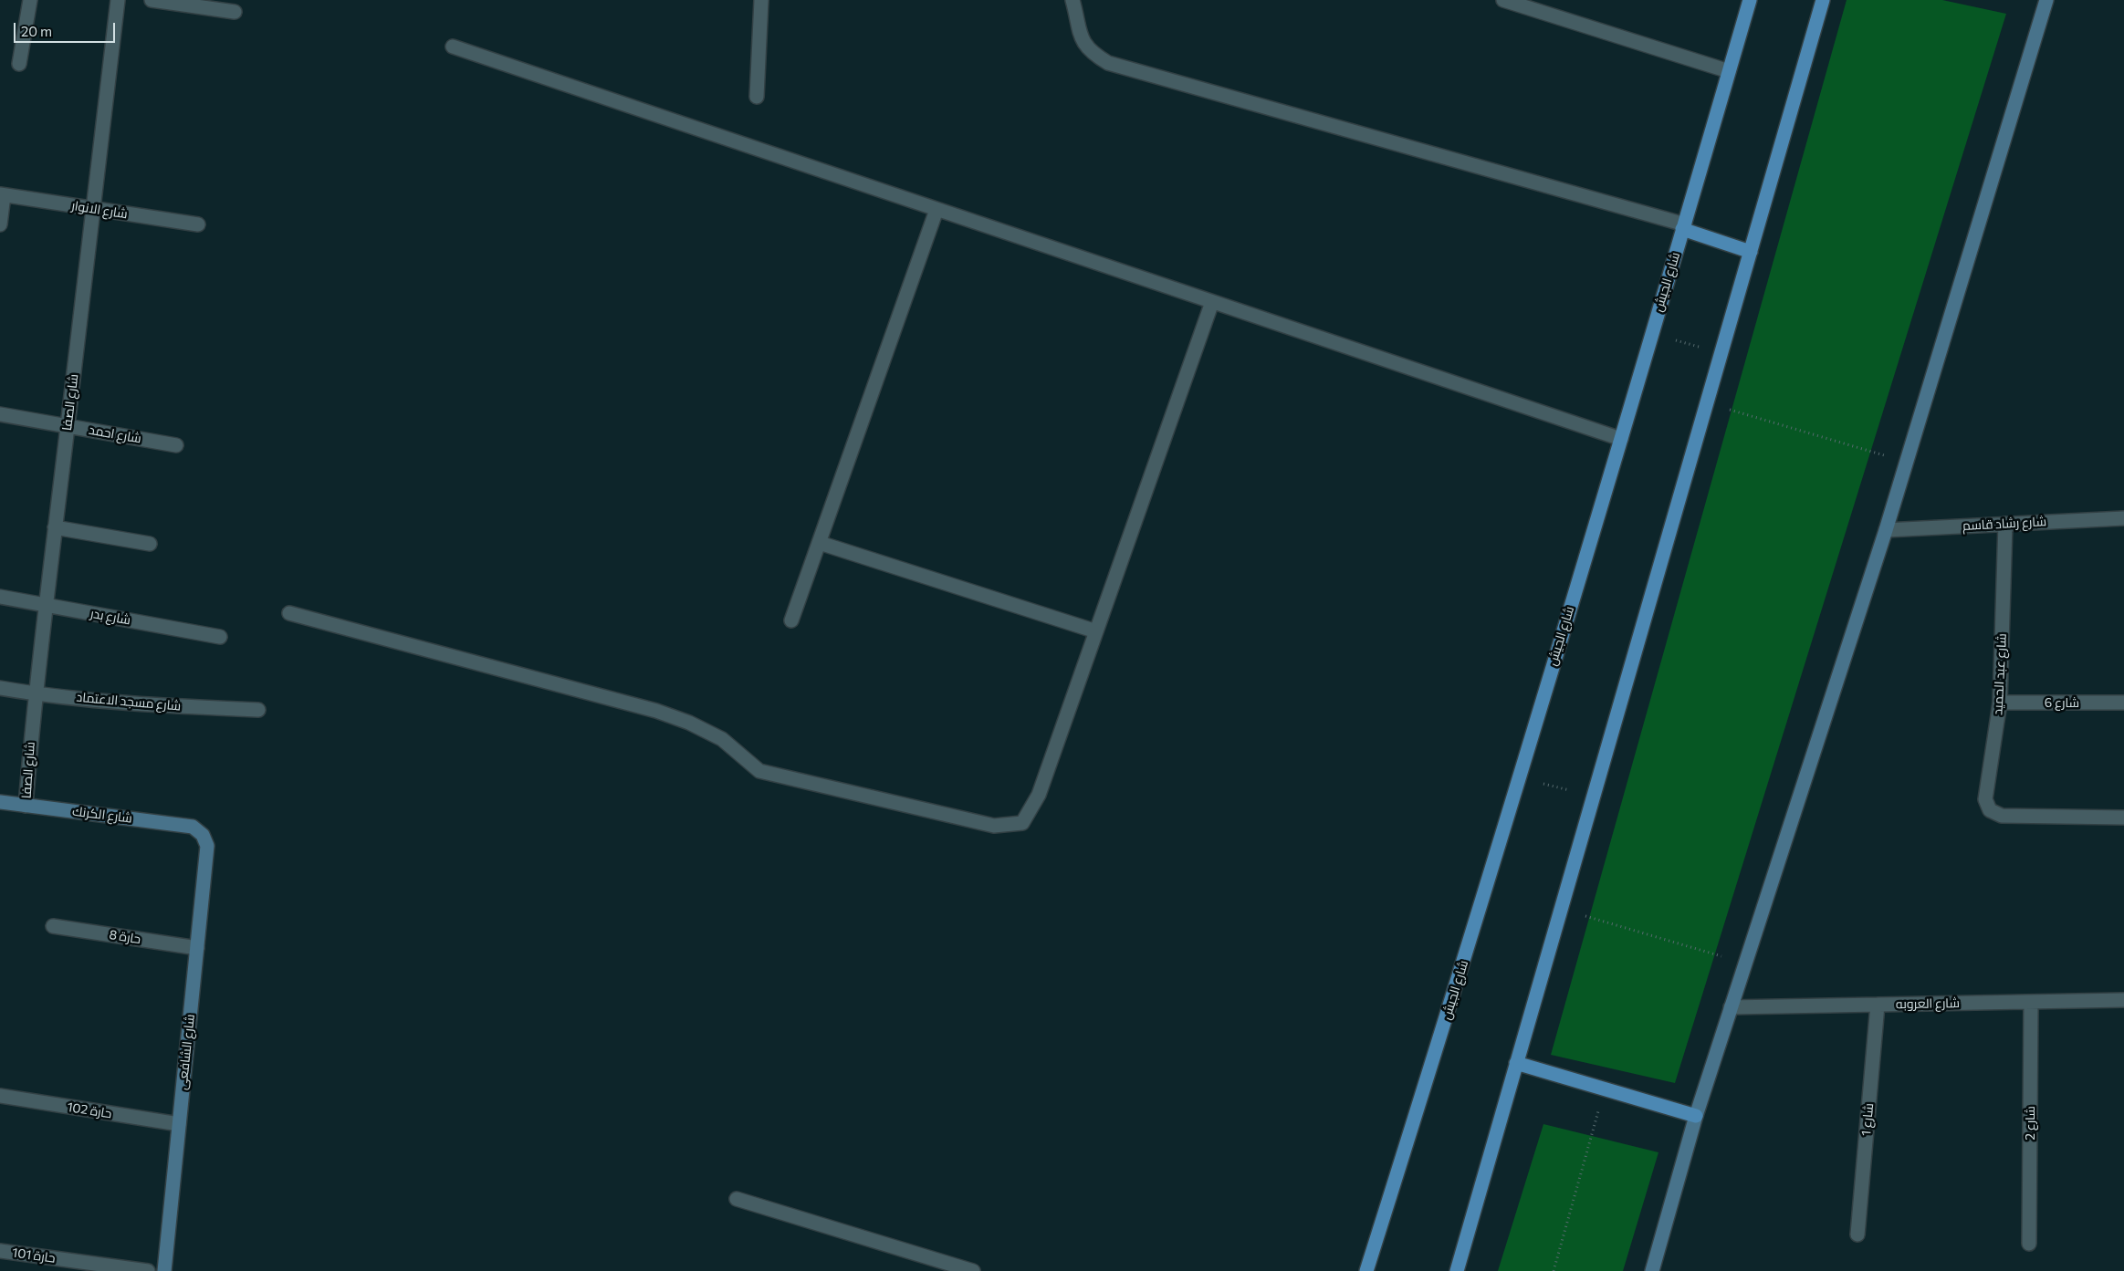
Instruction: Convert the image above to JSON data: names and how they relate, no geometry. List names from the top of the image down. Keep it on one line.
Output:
{"streets":{"main road":["شارع الجيش"],"street":["شارع الانوار","شارع الصفا","شارع احمد","شارع رشاد قاسم","شارع بدر","شارع عبد الحميد","شارع مسجد الاعتماد","شارع 6","شارع الكرنك","حارة 8","شارع العروبه","شارع الشافعى","حارة 102","شارع 1","شارع 2","حارة 101"]},"crossings":[["شارع الانوار","شارع الصفا"],["شارع الصفا","شارع احمد"],["شارع الصفا","شارع بدر"],["شارع الصفا","شارع مسجد الاعتماد"],["شارع الصفا","شارع الكرنك"],["شارع رشاد قاسم","شارع عبد الحميد"],["شارع عبد الحميد","شارع 6"],["شارع الكرنك","شارع الشافعى"],["حارة 8","شارع الشافعى"],["شارع العروبه","شارع 1"],["شارع العروبه","شارع 2"],["شارع الشافعى","حارة 102"]],"scale_bar":"20 m"}
